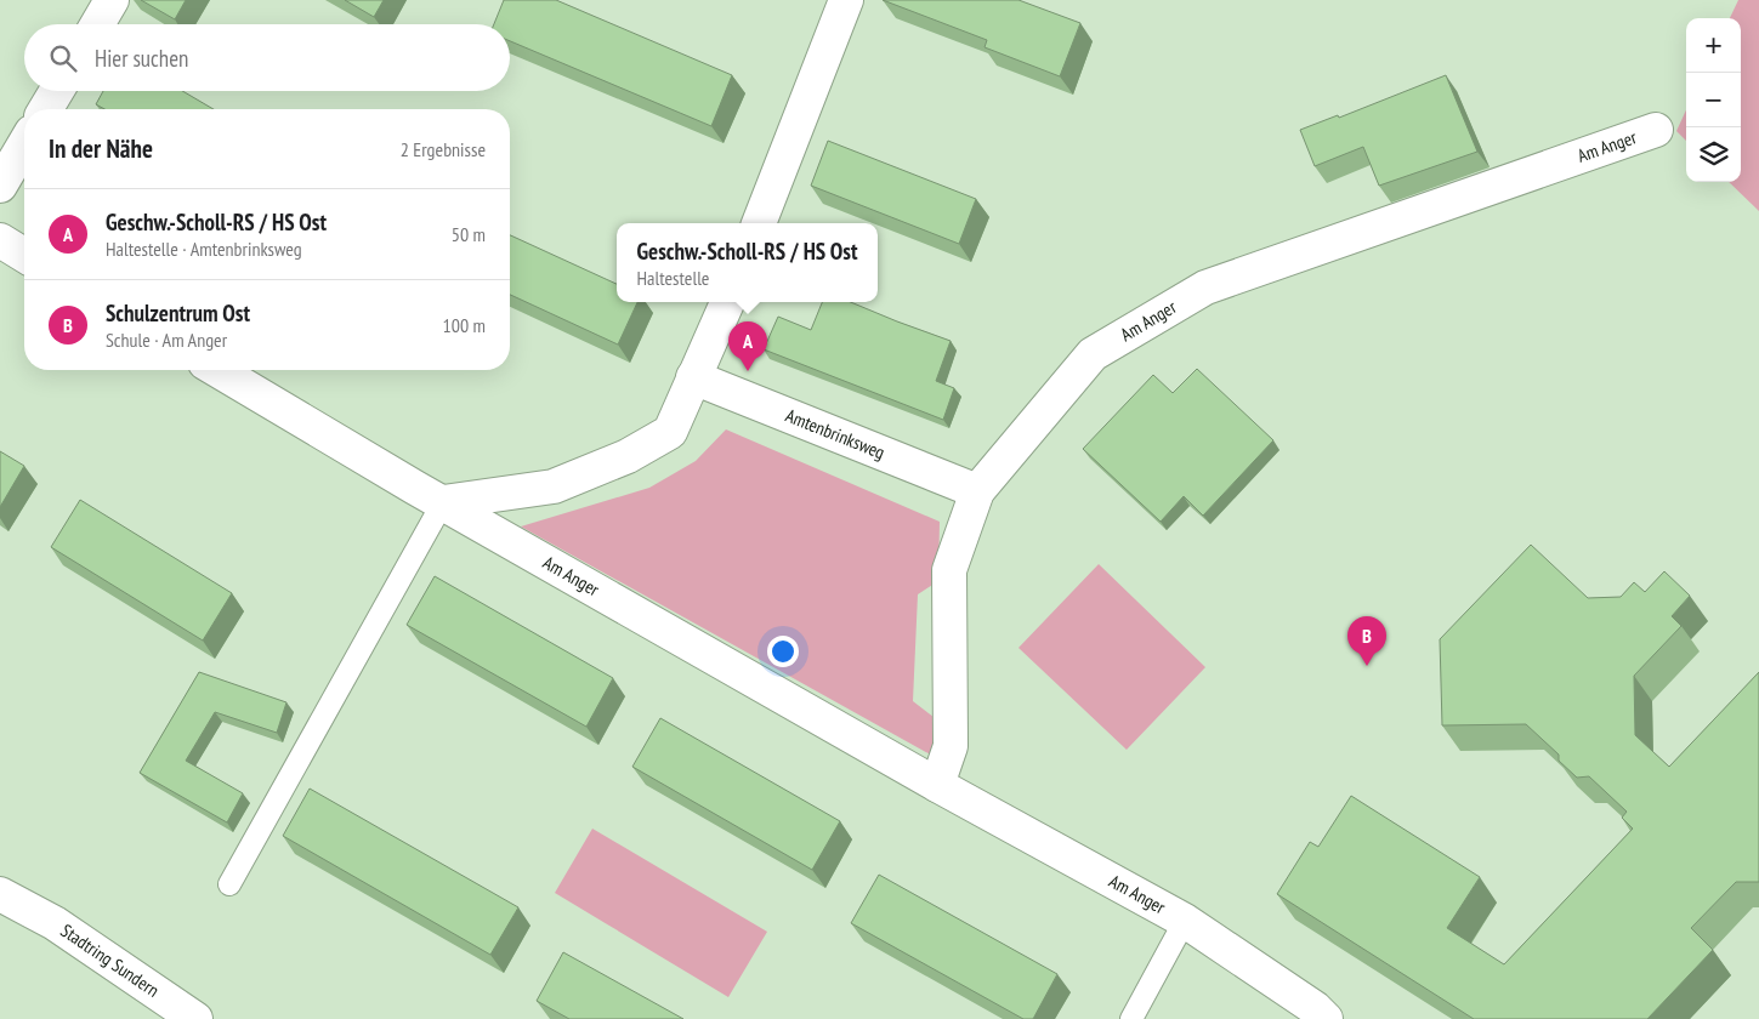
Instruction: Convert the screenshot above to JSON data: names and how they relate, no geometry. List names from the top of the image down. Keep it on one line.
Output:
{"streets":{"street":["Am Anger","Amtenbrinksweg","Stadtring Sundern"]},"crossings":[["Am Anger","Amtenbrinksweg"]],"page":{"map_buttons":["+","−"],"search":"Hier suchen","heading":["In der Nähe","2 Ergebnisse"],"list":[{"mark":"A","name":"Geschw.-Scholl-RS / HS Ost","note":"Haltestelle · Amtenbrinksweg","value":"50 m"},{"mark":"B","name":"Schulzentrum Ost","note":"Schule · Am Anger","value":"100 m"}],"popup":["Geschw.-Scholl-RS / HS Ost","Haltestelle"],"pins":["A","B"]}}
